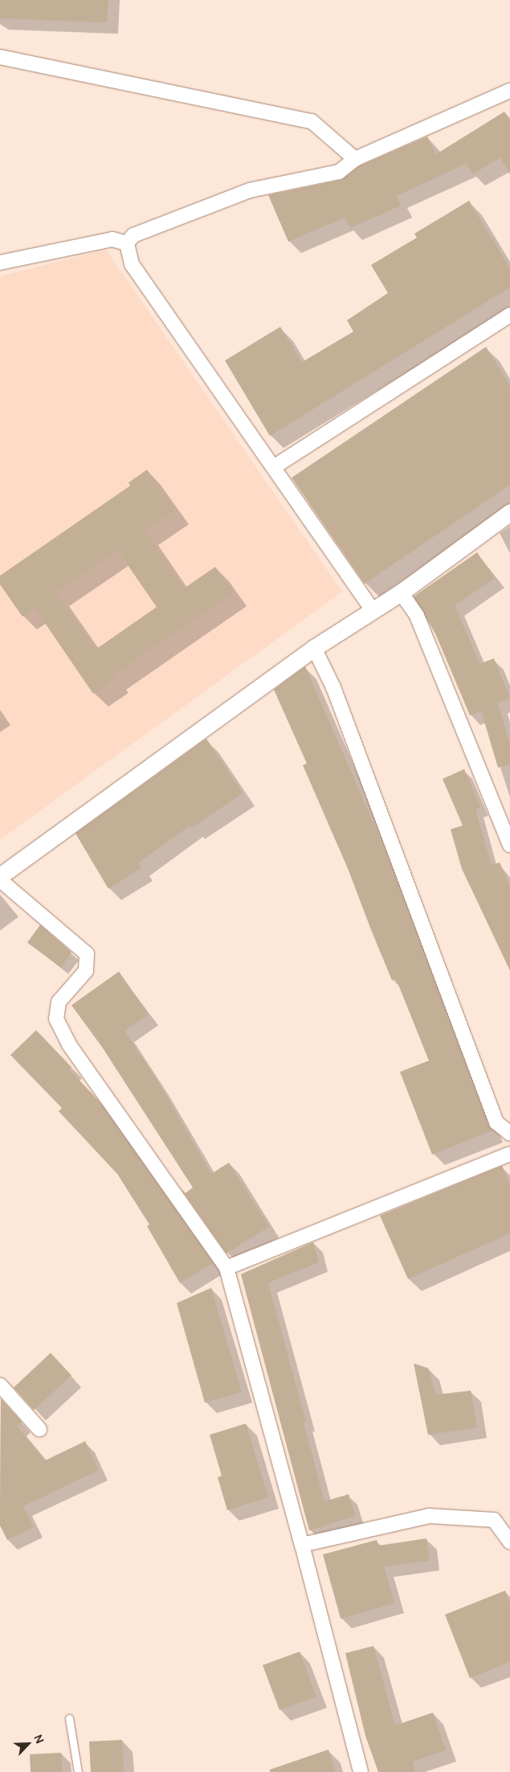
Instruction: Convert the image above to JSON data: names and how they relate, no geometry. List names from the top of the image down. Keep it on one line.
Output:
{"north":"top right"}
